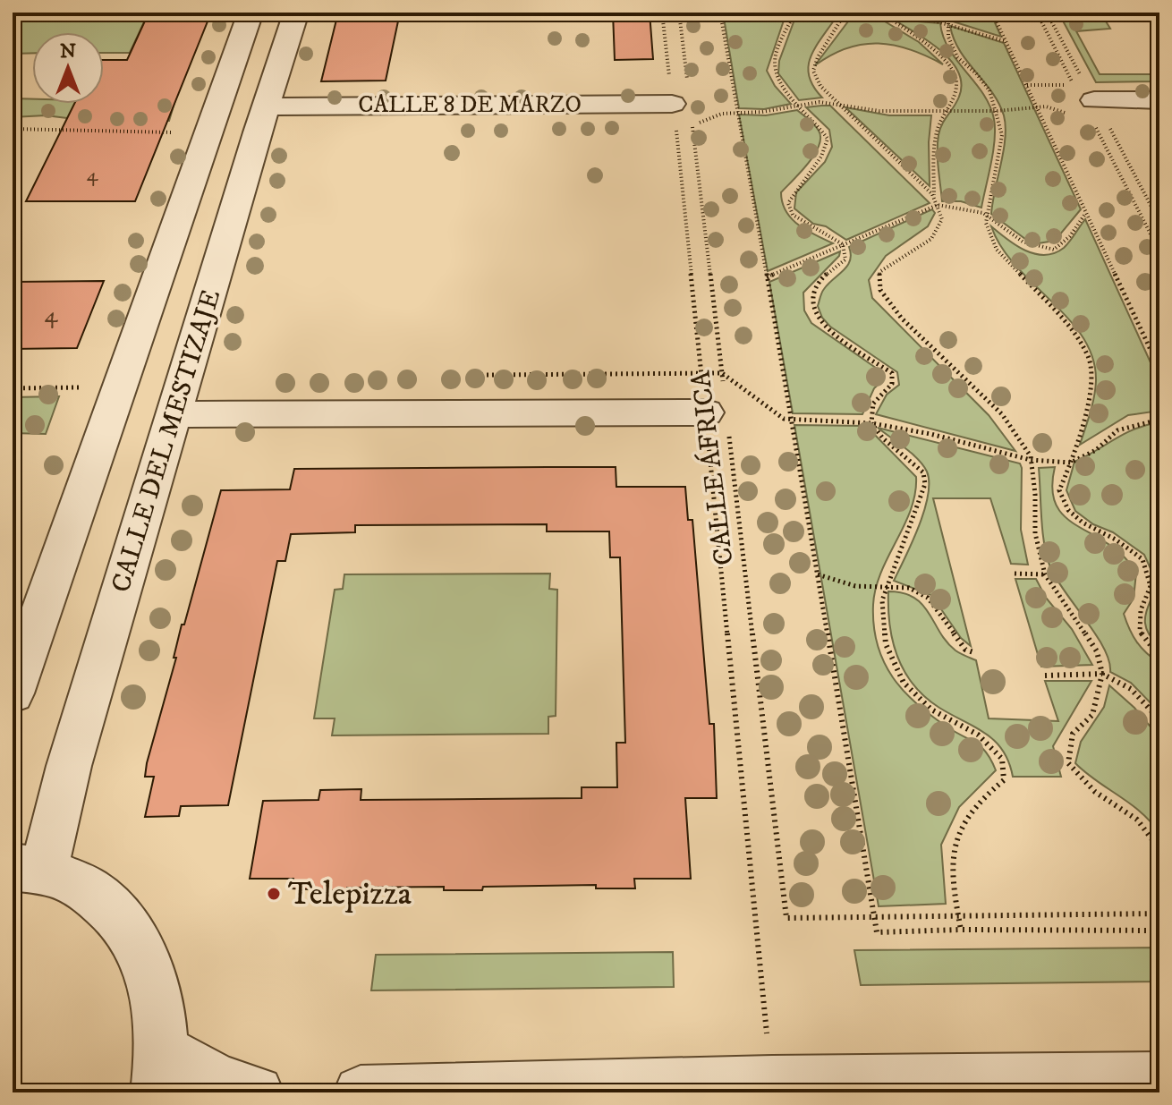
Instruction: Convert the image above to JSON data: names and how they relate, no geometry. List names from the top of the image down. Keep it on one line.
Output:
{"streets":{"street":["CALLE 8 DE MARZO","CALLE DEL MESTIZAJE"],"path":["CALLE ÁFRICA"]},"crossings":[["CALLE 8 DE MARZO","CALLE DEL MESTIZAJE"]],"places":["Telepizza"],"house_numbers":["4","4"],"north":"top"}
